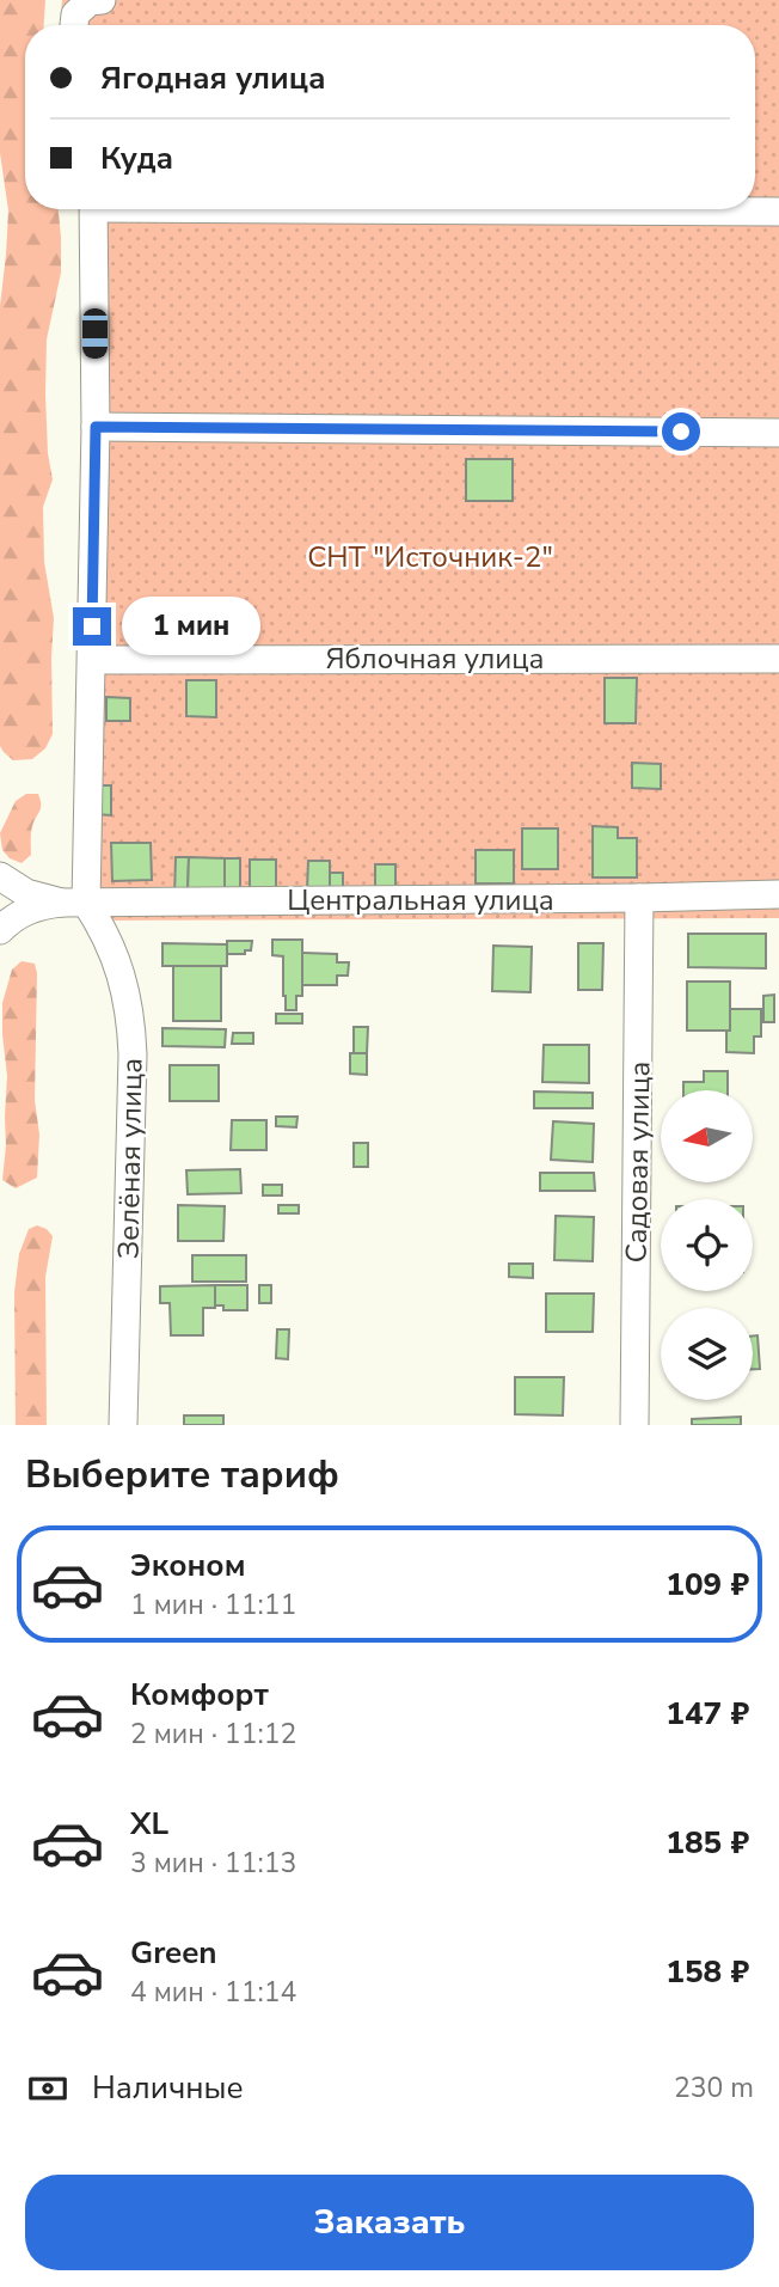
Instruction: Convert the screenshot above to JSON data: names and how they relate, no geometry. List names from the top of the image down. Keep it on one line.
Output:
{"streets":{"street":["Яблочная улица","Центральная улица","Зелёная улица","Садовая улица"]},"crossings":[["Центральная улица","Зелёная улица"],["Центральная улица","Садовая улица"]],"parks":["СНТ \"Источник-2\""],"north":"left","page":{"banner":["Ягодная улица","Куда"],"bubble":"1 мин","heading":"Выберите тариф","list":[{"name":"Эконом","note":"1 мин · 11:11","value":"109 ₽"},{"name":"Комфорт","note":"2 мин · 11:12","value":"147 ₽"},{"name":"XL","note":"3 мин · 11:13","value":"185 ₽"},{"name":"Green","note":"4 мин · 11:14","value":"158 ₽"}],"pay":["Наличные","230 m"],"buttons":"Заказать"}}
